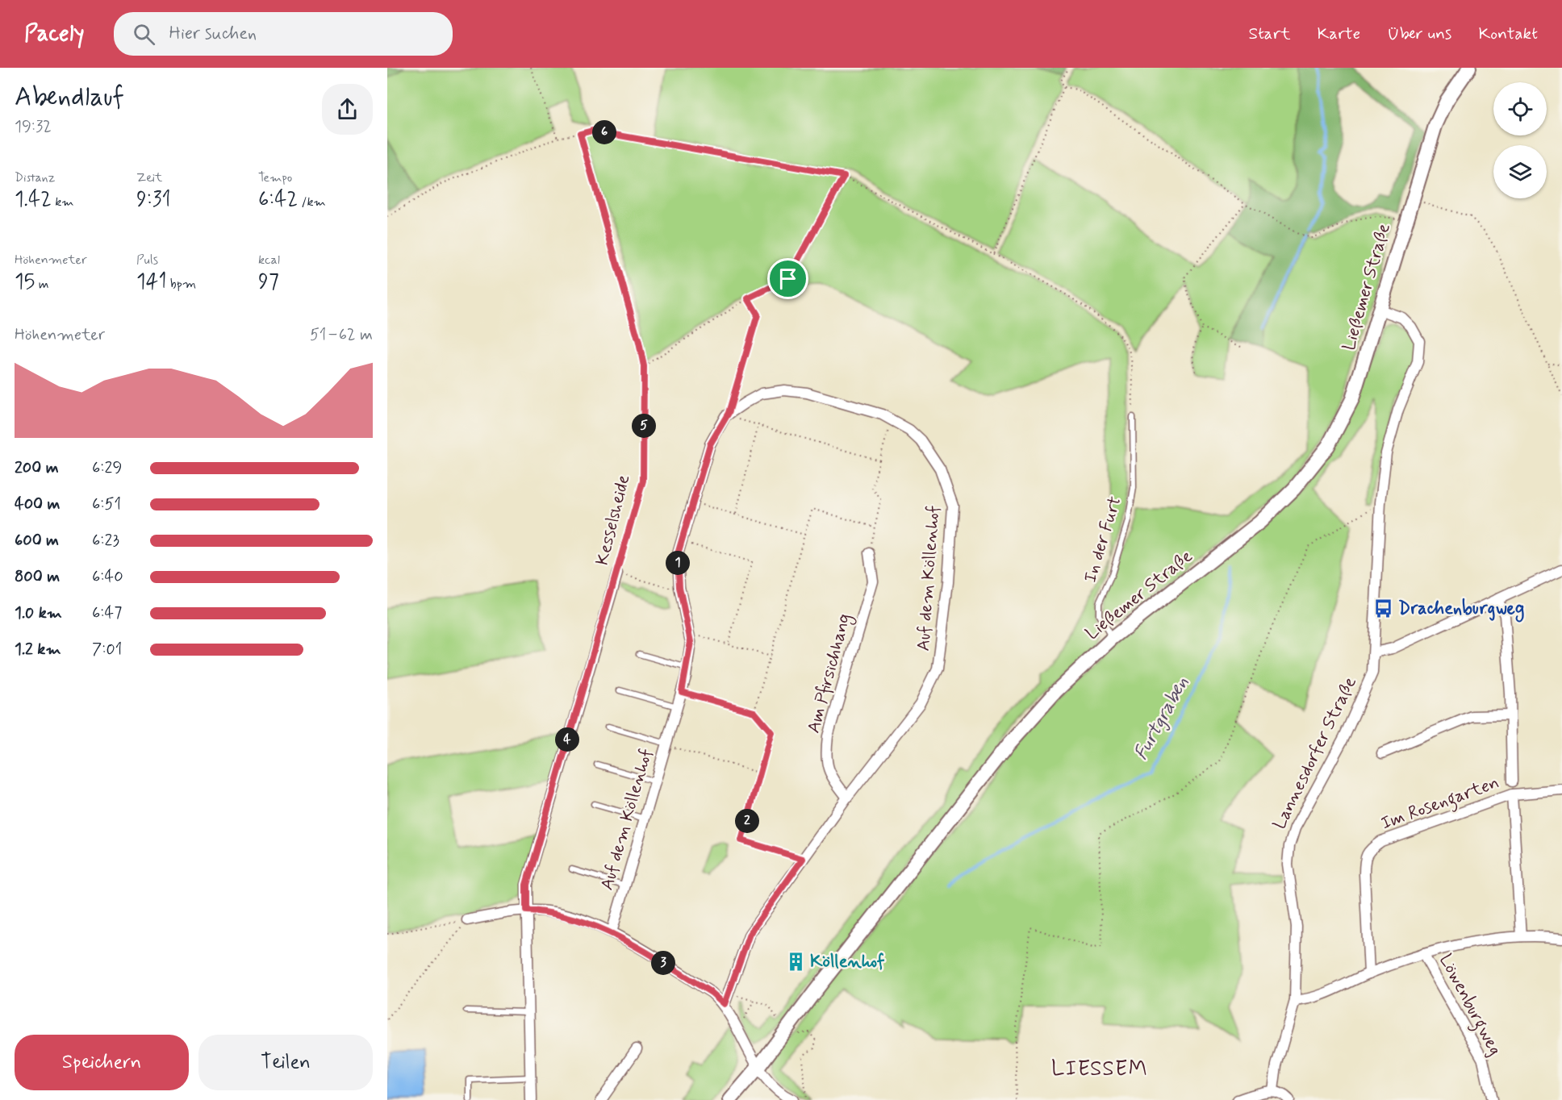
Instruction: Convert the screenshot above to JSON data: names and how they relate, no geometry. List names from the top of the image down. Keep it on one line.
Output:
{"streets":{"street":["Ließemer Straße","Kesselsheide","Auf dem Köllenhof","Am Pfirsichhang","Lannesdorfer Straße","Im Rosengarten","Löwenburgweg"],"lane":["In der Furt"]},"crossings":[["Ließemer Straße","In der Furt"],["Ließemer Straße","Lannesdorfer Straße"],["Auf dem Köllenhof","Am Pfirsichhang"]],"districts":["LIESSEM"],"water":["Furtgraben"],"places":{"bus stop":["Drachenburgweg"],"building":["Köllenhof"]},"page":{"header":"Pacely","search":"Hier suchen","nav":["Start","Karte","Über uns","Kontakt"],"heading":["Abendlauf","19:32"],"pins":["6","5","1","4","2","3"],"stats":[["Distanz","1.42 km"],["Zeit","9:31"],["Tempo","6:42 /km"],["Höhenmeter","15 m"],["Puls","141 bpm"],["kcal","97"]],"chart":["Höhenmeter","51–62 m"],"list":[{"name":"200 m","note":"6:29"},{"name":"400 m","note":"6:51"},{"name":"600 m","note":"6:23"},{"name":"800 m","note":"6:40"},{"name":"1.0 km","note":"6:47"},{"name":"1.2 km","note":"7:01"}],"buttons":["Speichern","Teilen"]}}
